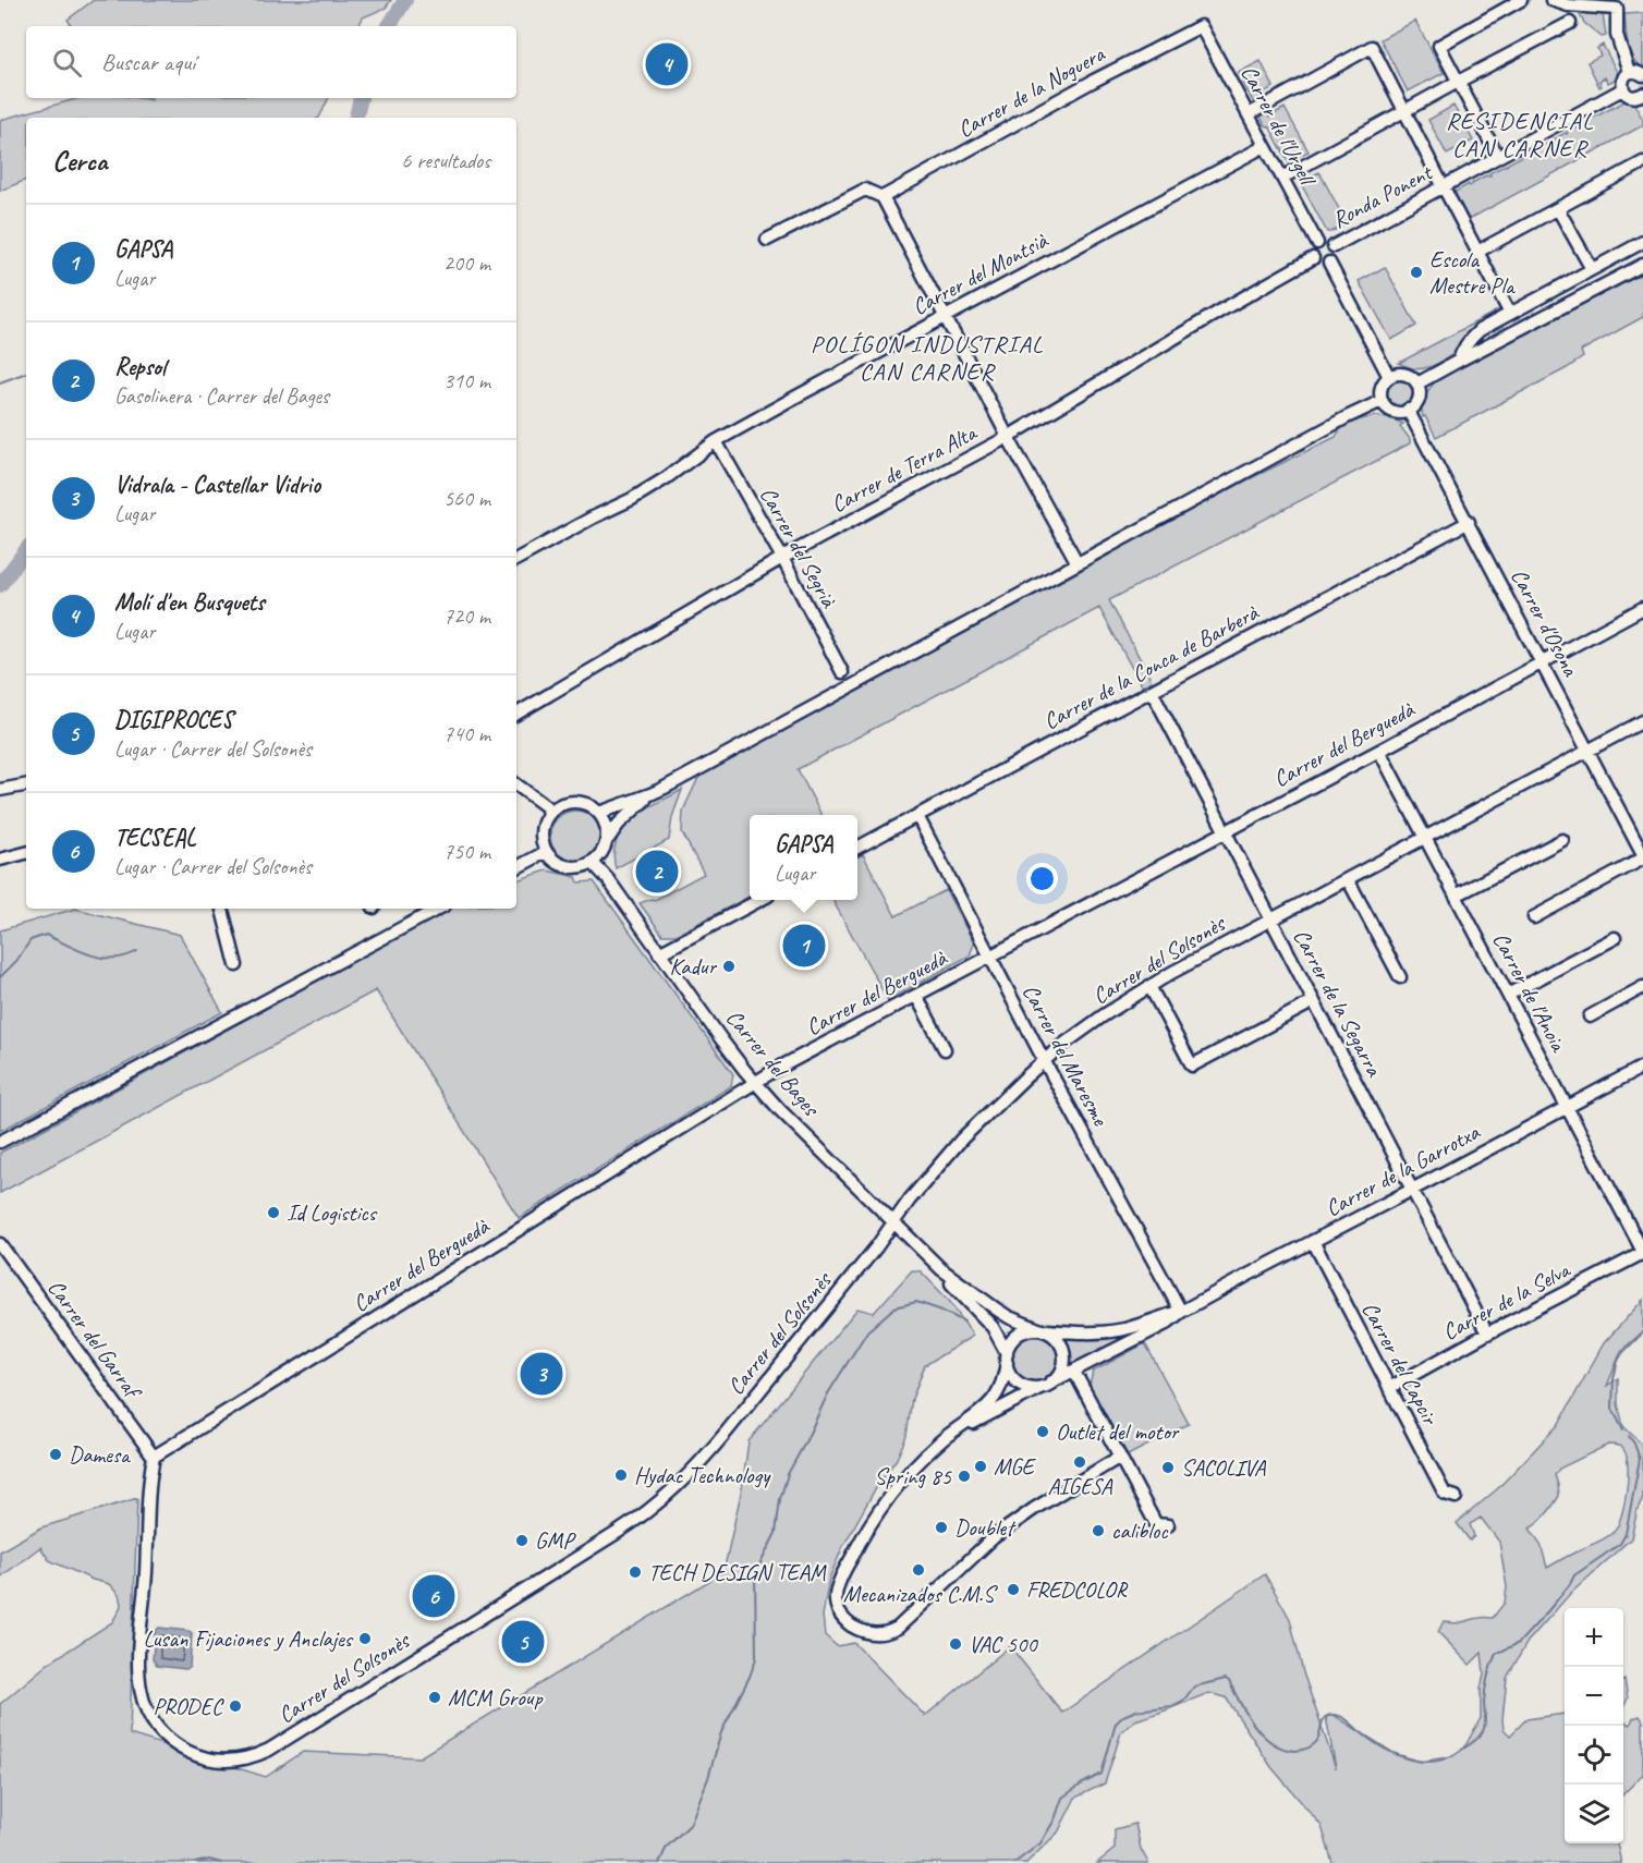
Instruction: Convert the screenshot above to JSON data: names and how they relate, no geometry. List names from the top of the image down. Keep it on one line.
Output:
{"streets":{"street":["Carrer de la Noguera","Carrer de l'Urgell","Ronda Ponent","Carrer del Montsià","Carrer de Terra Alta","Carrer del Segrià","Carrer d'Osona","Carrer de la Conca de Barberà","Carrer del Berguedà","Carrer del Solsonès","Carrer de l'Anoia","Carrer de la Segarra","Carrer del Maresme","Carrer del Bages","Carrer de la Garrotxa","Carrer de la Selva","Carrer del Garraf","Carrer del Capcir"]},"crossings":[["Carrer de la Noguera","Carrer de l'Urgell"],["Carrer de l'Urgell","Ronda Ponent"],["Carrer de l'Urgell","Carrer del Montsià"],["Carrer de l'Urgell","Carrer de Terra Alta"],["Ronda Ponent","Carrer de Terra Alta"],["Carrer del Montsià","Carrer del Segrià"],["Carrer de Terra Alta","Carrer del Segrià"],["Carrer d'Osona","Carrer de la Conca de Barberà"],["Carrer d'Osona","Carrer del Berguedà"],["Carrer d'Osona","Carrer del Solsonès"],["Carrer de la Conca de Barberà","Carrer de la Segarra"],["Carrer de la Conca de Barberà","Carrer del Maresme"],["Carrer del Berguedà","Carrer del Solsonès"],["Carrer del Berguedà","Carrer de l'Anoia"],["Carrer del Berguedà","Carrer de la Segarra"],["Carrer del Berguedà","Carrer del Maresme"],["Carrer del Berguedà","Carrer del Bages"],["Carrer del Berguedà","Carrer del Garraf"],["Carrer del Solsonès","Carrer de l'Anoia"],["Carrer del Solsonès","Carrer de la Segarra"],["Carrer del Solsonès","Carrer del Maresme"],["Carrer del Solsonès","Carrer del Bages"],["Carrer del Solsonès","Carrer del Garraf"],["Carrer de l'Anoia","Carrer de la Garrotxa"],["Carrer de l'Anoia","Carrer de la Selva"],["Carrer de la Segarra","Carrer de la Garrotxa"],["Carrer de la Segarra","Carrer de la Selva"],["Carrer del Maresme","Carrer de la Garrotxa"],["Carrer del Bages","Carrer de la Garrotxa"],["Carrer de la Garrotxa","Carrer del Capcir"],["Carrer de la Selva","Carrer del Capcir"]],"districts":["RESIDENCIAL CAN CARNER","POLÍGON INDUSTRIAL CAN CARNER"],"places":["Escola Mestre Pla","Kadur","Id Logistics","Outlet del motor","Damesa","AIGESA","MGE","SACOLIVA","Hydac Technology","Spring 85","Doublet","calibloc","GMP","Mecanizados C.M.S","TECH DESIGN TEAM","FREDCOLOR","Lusan Fijaciones y Anclajes","VAC 500","MCM Group","PRODEC"],"page":{"search":"Buscar aquí","pins":["4","2","1","3","6","5"],"heading":["Cerca","6 resultados"],"list":[{"mark":"1","name":"GAPSA","note":"Lugar","value":"200 m"},{"mark":"2","name":"Repsol","note":"Gasolinera · Carrer del Bages","value":"310 m"},{"mark":"3","name":"Vidrala - Castellar Vidrio","note":"Lugar","value":"560 m"},{"mark":"4","name":"Molí d'en Busquets","note":"Lugar","value":"720 m"},{"mark":"5","name":"DIGIPROCES","note":"Lugar · Carrer del Solsonès","value":"740 m"},{"mark":"6","name":"TECSEAL","note":"Lugar · Carrer del Solsonès","value":"750 m"}],"popup":["GAPSA","Lugar"],"map_buttons":["+","−"]}}
